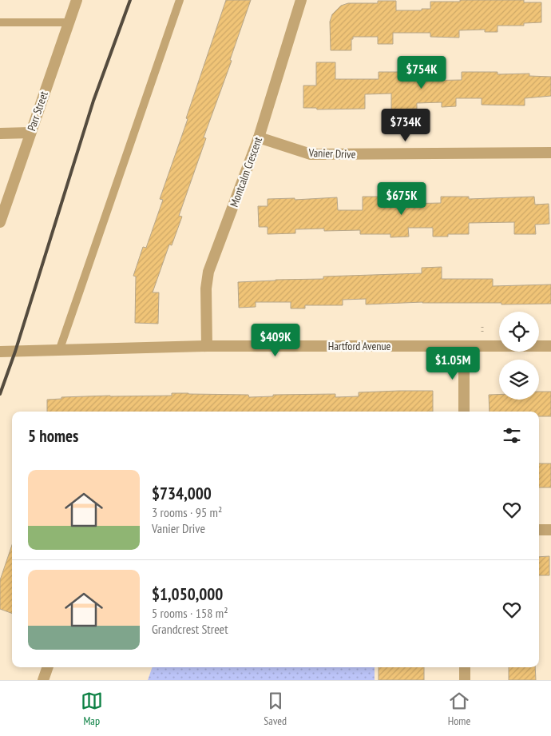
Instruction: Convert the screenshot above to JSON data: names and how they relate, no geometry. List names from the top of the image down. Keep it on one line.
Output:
{"streets":{"street":["Parr Street","Vanier Drive","Montcalm Crescent","Hartford Avenue"]},"crossings":[["Vanier Drive","Montcalm Crescent"],["Montcalm Crescent","Hartford Avenue"]],"page":{"price":["$754K","$734K","$675K","$409K","$1.05M"],"heading":"5 homes","list":[{"name":"$734,000","note":"3 rooms · 95 m² · Vanier Drive"},{"name":"$1,050,000","note":"5 rooms · 158 m² · Grandcrest Street"}],"tabs":["Map","Saved","Home"]}}
